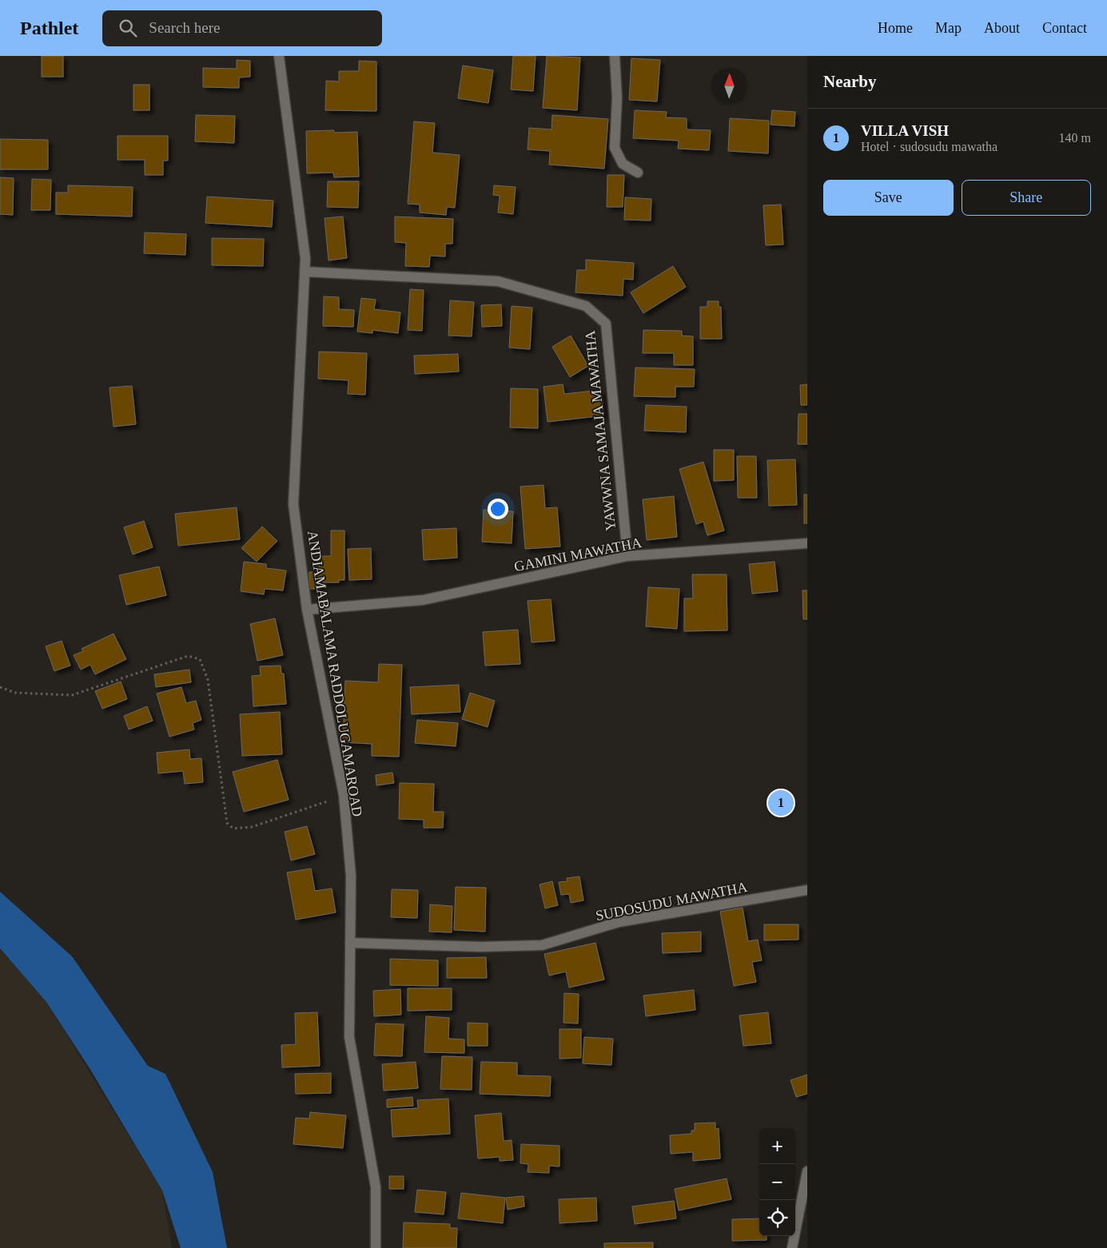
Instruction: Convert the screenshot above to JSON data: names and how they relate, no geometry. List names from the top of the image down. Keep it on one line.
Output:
{"streets":{"street":["YAWWNA SAMAJA MAWATHA","GAMINI MAWATHA","ANDIAMABALAMA RADDOLUGAMAROAD","SUDOSUDU MAWATHA"]},"crossings":[["YAWWNA SAMAJA MAWATHA","GAMINI MAWATHA"],["YAWWNA SAMAJA MAWATHA","ANDIAMABALAMA RADDOLUGAMAROAD"],["GAMINI MAWATHA","ANDIAMABALAMA RADDOLUGAMAROAD"],["ANDIAMABALAMA RADDOLUGAMAROAD","SUDOSUDU MAWATHA"]],"north":"top","page":{"header":"Pathlet","search":"Search here","nav":["Home","Map","About","Contact"],"heading":"Nearby","list":[{"mark":"1","name":"VILLA VISH","note":"Hotel · sudosudu mawatha","value":"140 m"}],"buttons":["Save","Share"],"pins":"1","map_buttons":["+","−"]}}
